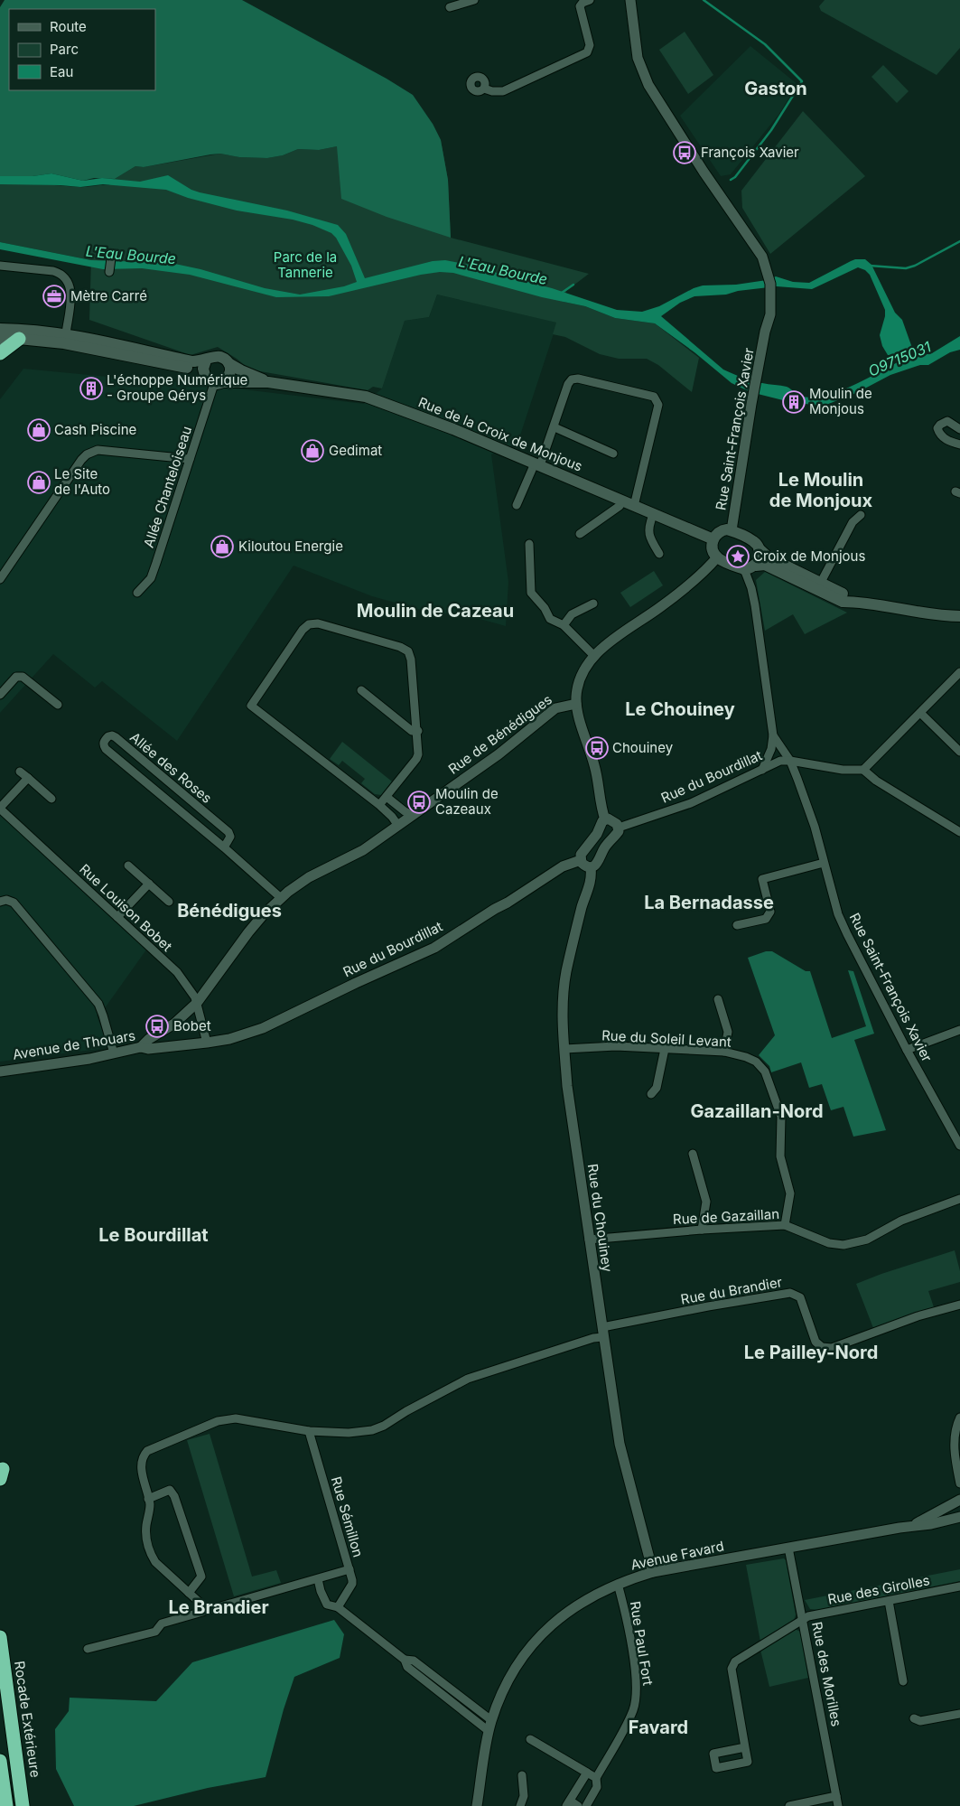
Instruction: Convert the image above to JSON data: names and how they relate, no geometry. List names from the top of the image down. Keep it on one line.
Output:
{"streets":{"highway":["Rocade Extérieure"],"main road":["Rue de la Croix de Monjous"],"street":["Rue Saint-François Xavier","Allée Chanteloiseau","Rue de Bénédigues","Allée des Roses","Rue du Bourdillat","Rue Louison Bobet","Rue du Soleil Levant","Avenue de Thouars","Rue de Gazaillan","Rue du Chouiney","Rue du Brandier","Rue Sémillon","Avenue Favard","Rue des Girolles","Rue Paul Fort","Rue des Morilles"]},"crossings":[["Rue Saint-François Xavier","Rue de la Croix de Monjous"],["Rue Saint-François Xavier","Rue du Bourdillat"],["Rue de la Croix de Monjous","Allée Chanteloiseau"],["Rue de Bénédigues","Allée des Roses"],["Rue de Bénédigues","Rue Louison Bobet"],["Rue de Bénédigues","Avenue de Thouars"],["Rue du Bourdillat","Rue Louison Bobet"],["Rue du Bourdillat","Avenue de Thouars"],["Rue Louison Bobet","Avenue de Thouars"],["Rue du Soleil Levant","Rue de Gazaillan"],["Rue du Soleil Levant","Rue du Chouiney"],["Rue de Gazaillan","Rue du Chouiney"],["Rue du Chouiney","Rue du Brandier"],["Rue du Chouiney","Avenue Favard"],["Rue du Brandier","Rue Sémillon"],["Avenue Favard","Rue Paul Fort"],["Avenue Favard","Rue des Morilles"],["Rue des Girolles","Rue des Morilles"]],"districts":["Gaston","Le Moulin de Monjoux","Moulin de Cazeau","Le Chouiney","La Bernadasse","Bénédigues","Gazaillan-Nord","Le Bourdillat","Le Pailley-Nord","Le Brandier","Favard"],"water":["L'Eau Bourde","O9715031"],"parks":["Parc de la Tannerie"],"places":{"bus stop":["François Xavier","Chouiney","Moulin de Cazeaux","Bobet"],"office":["Mètre Carré"],"building":["L'échoppe Numérique - Groupe Qérys","Moulin de Monjous"],"shop":["Cash Piscine","Gedimat","Le Site de l'Auto","Kiloutou Energie"],"place":["Croix de Monjous"]},"legend":["Route","Parc","Eau"]}
